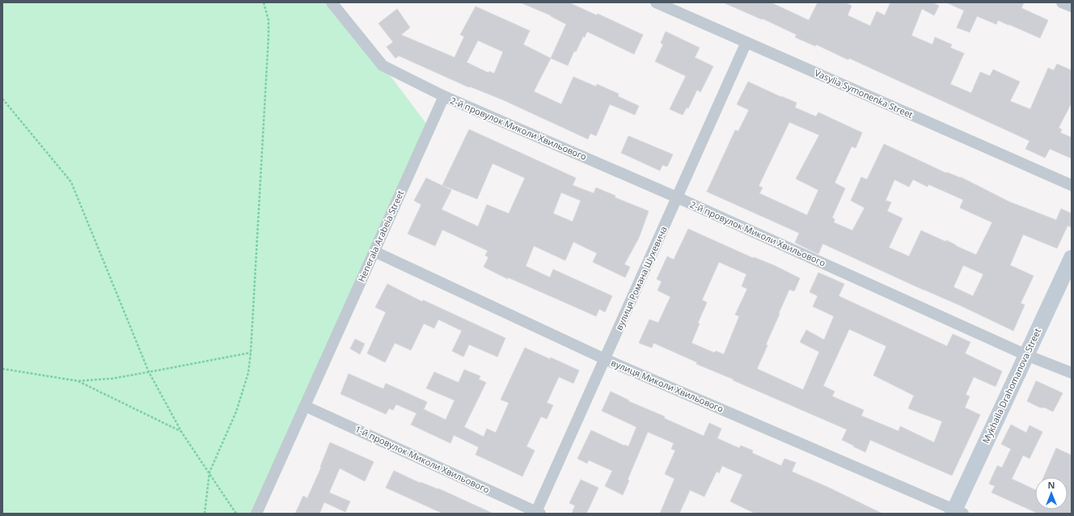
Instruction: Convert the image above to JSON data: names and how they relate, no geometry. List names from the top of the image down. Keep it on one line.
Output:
{"streets":{"street":["Vasylia Symonenka Street","2-й провулок Миколи Хвильового","Henerala Arabeia Street","вулиця Романа Шухевича","вулиця Миколи Хвильового","Mykhaila Drahomanova Street","1-й провулок Миколи Хвильового"]},"crossings":[["Vasylia Symonenka Street","вулиця Романа Шухевича"],["2-й провулок Миколи Хвильового","Henerala Arabeia Street"],["2-й провулок Миколи Хвильового","вулиця Романа Шухевича"],["2-й провулок Миколи Хвильового","Mykhaila Drahomanova Street"],["Henerala Arabeia Street","вулиця Миколи Хвильового"],["Henerala Arabeia Street","1-й провулок Миколи Хвильового"],["вулиця Романа Шухевича","вулиця Миколи Хвильового"],["вулиця Романа Шухевича","1-й провулок Миколи Хвильового"],["вулиця Миколи Хвильового","Mykhaila Drahomanova Street"]],"north":"top"}
